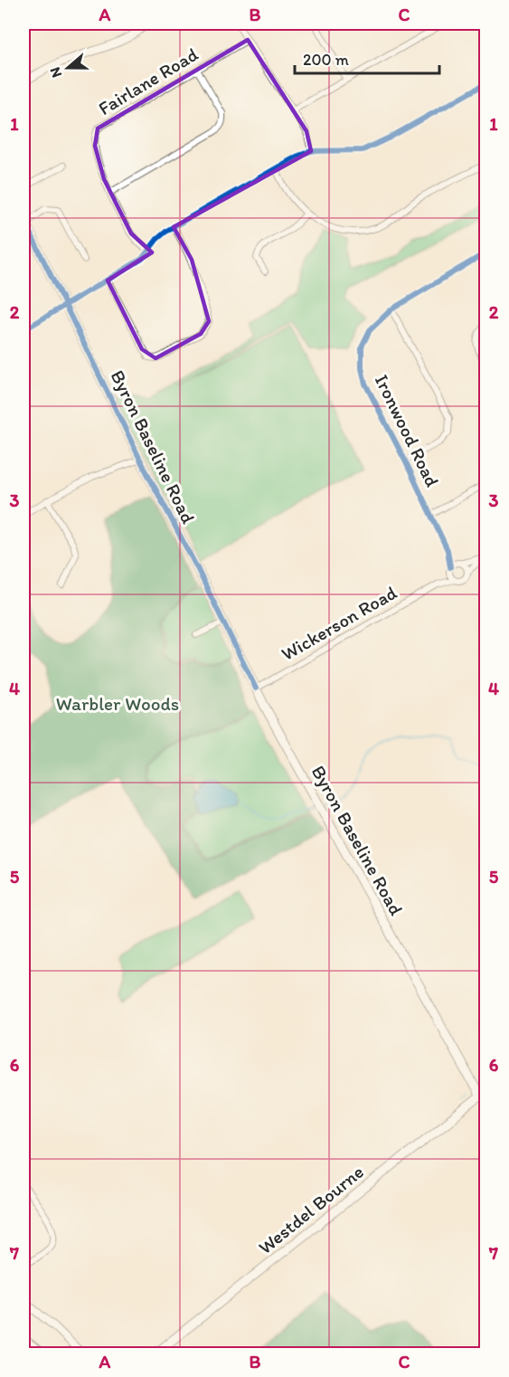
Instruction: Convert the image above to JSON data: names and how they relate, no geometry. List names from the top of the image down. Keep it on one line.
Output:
{"streets":{"main road":["Byron Baseline Road","Westdel Bourne"],"street":["Fairlane Road","Ironwood Road","Wickerson Road"]},"crossings":[["Ironwood Road","Wickerson Road"],["Byron Baseline Road","Wickerson Road"],["Byron Baseline Road","Westdel Bourne"]],"parks":["Warbler Woods"],"scale_bar":"200 m","north":"left","grid":{"columns":["A","B","C"],"rows":["1","2","3","4","5","6","7"]}}
